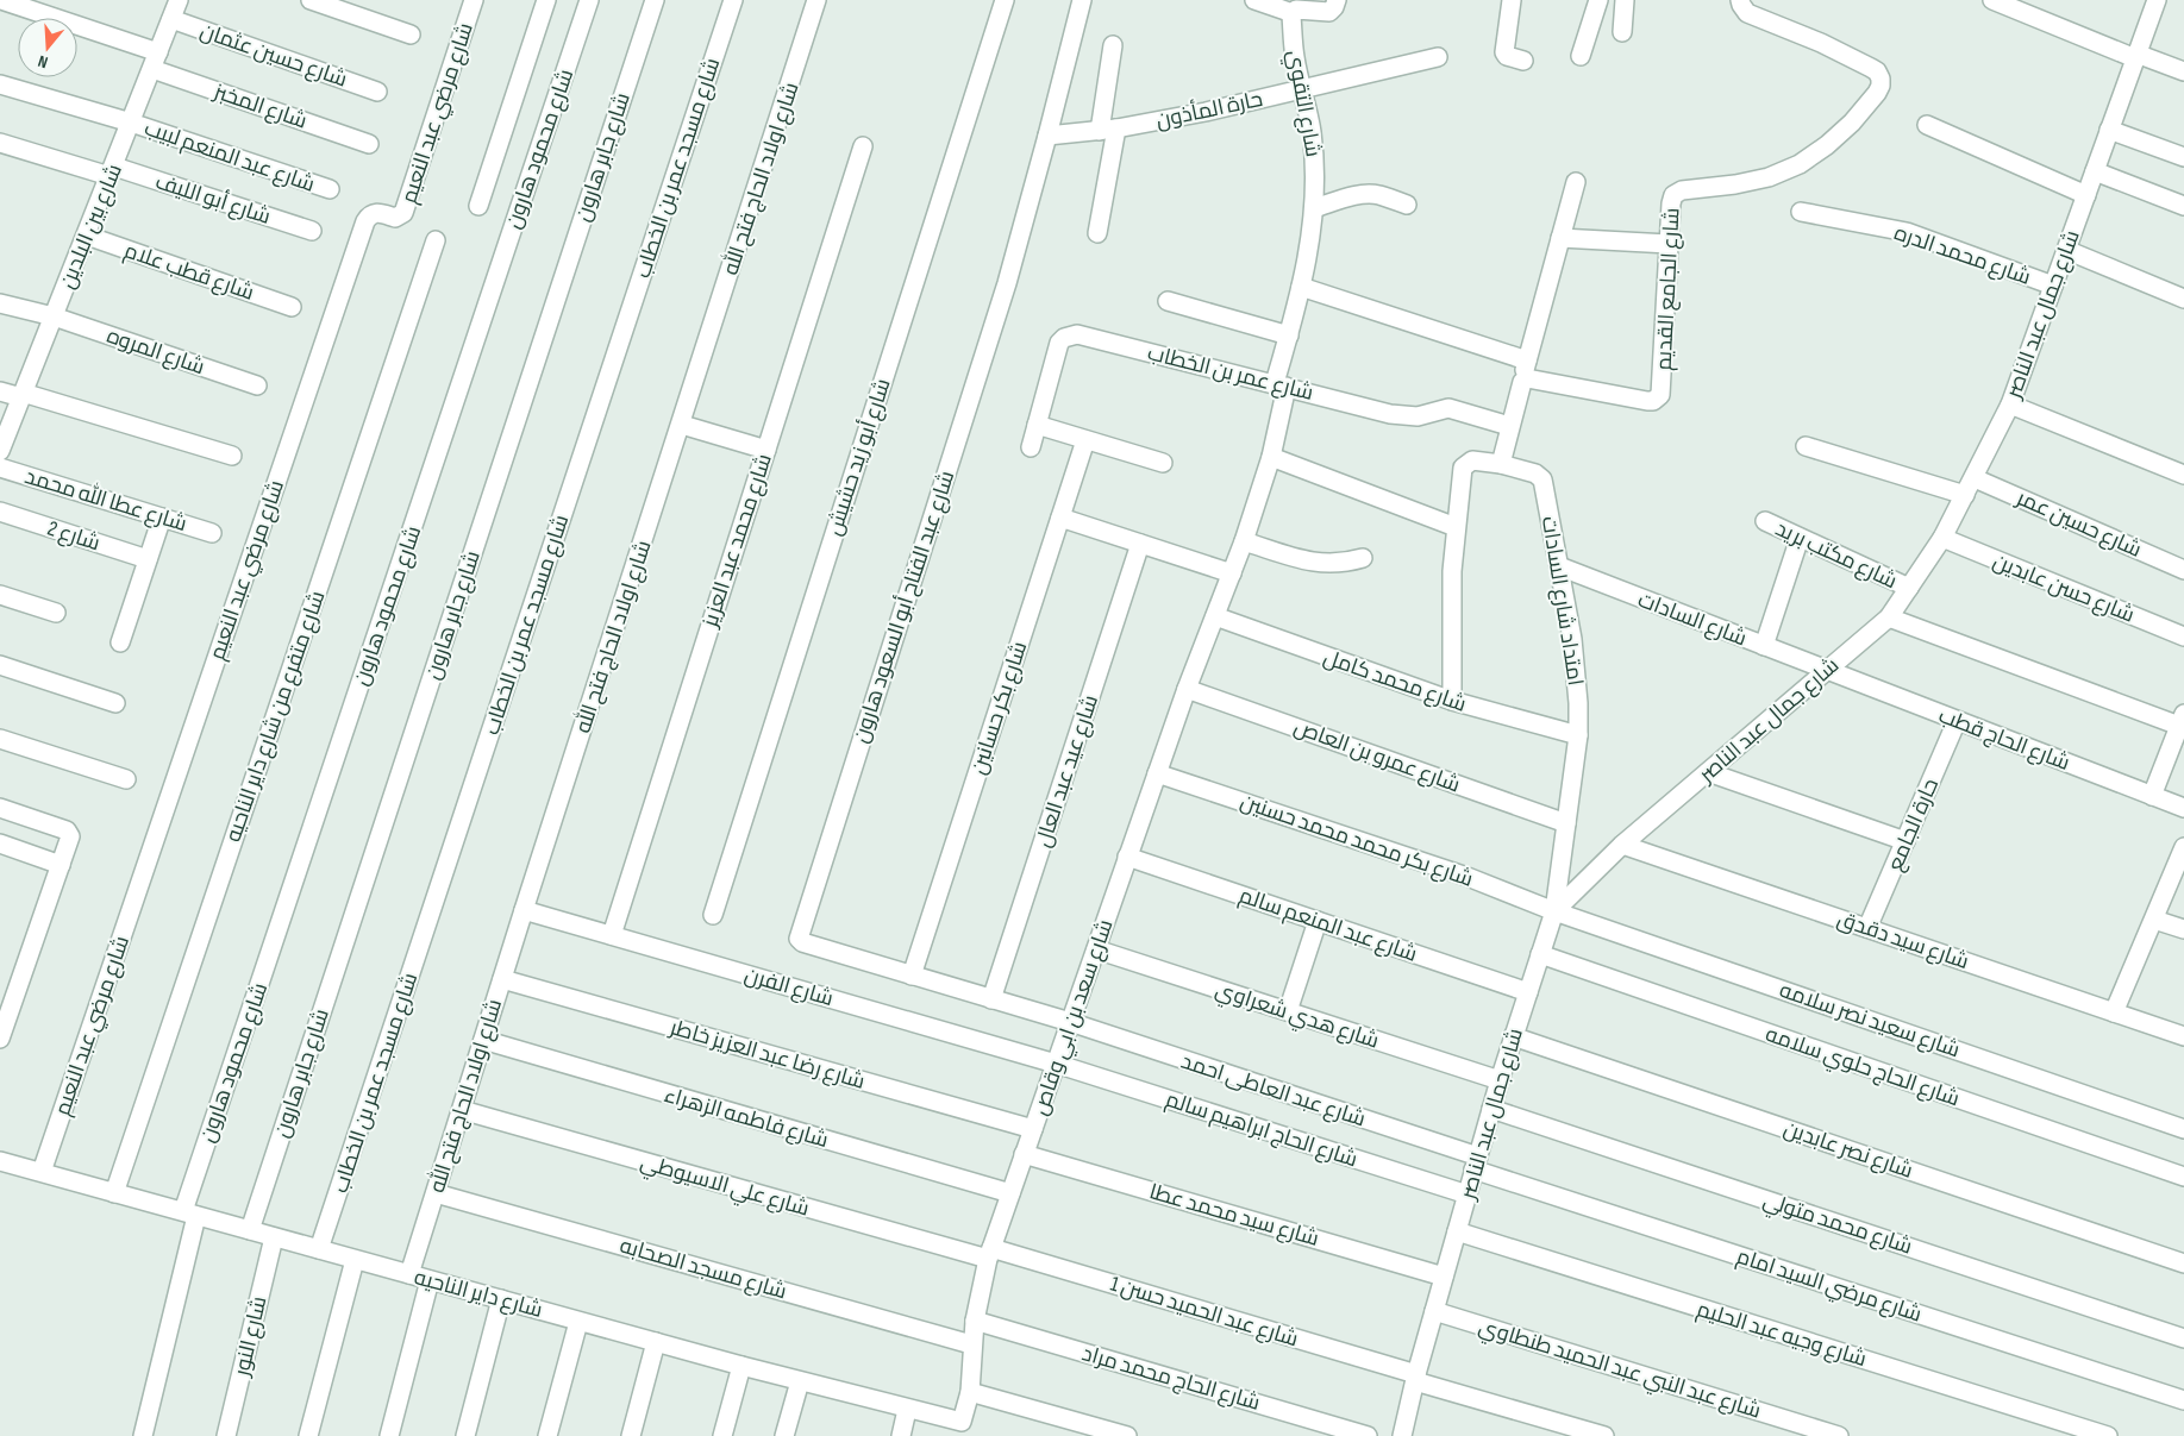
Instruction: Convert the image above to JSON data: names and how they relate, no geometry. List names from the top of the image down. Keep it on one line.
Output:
{"streets":{"street":["شارع حسين عثمان","شارع التقوي","شارع المخبز","حارة المأذون","شارع مرضي عبد النعيم","شارع محمود هارون","شارع عبد المنعم لبيب","شارع جابر هارون","شارع مسجد عمر بن الخطاب","شارع اولاد الحاج فتح الله","شارع أبو الليف","شارع بين البلدين","شارع محمد الدره","شارع قطب علام","شارع الجامع القديم","شارع جمال عبد الناصر","شارع المروه","شارع عمر بن الخطاب","شارع أبو زيد حشيش","شارع عطا الله محمد","شارع حسين عمر","شارع 2","شارع محمد عبد العزيز","شارع مكتب بريد","شارع حسن عابدين","امتداد شارع السادات","شارع عبد الفتاح أبو السعود هارون","شارع السادات","شارع محمد كامل","شارع بكر حسانين","شارع متفرع من شارع داير الناحيه","شارع الحاج قطب","شارع عمرو بن العاص","شارع عيد عبد العال","حارة الجامع","شارع بكر محمد محمد حسنين","شارع عبد المنعم سالم","شارع سيد دقدق","شارع الفرن","شارع هدي شعراوي","شارع سعد بن ابي وقاص","شارع سعيد نصر سلامه","شارع رضا عبد العزيز خاطر","شارع الحاج حلوي سلامه","شارع عبد العاطى احمد","شارع فاطمه الزهراء","شارع الحاج ابراهيم سالم","شارع نصر عابدين","شارع علي الاسيوطي","شارع سيد محمد عطا","شارع محمد متولي","شارع مسجد الصحابه","شارع مرضي السيد امام","شارع داير الناحيه","شارع عبد الحميد حسن 1","شارع وجيه عبد الحليم","شارع النور","شارع عبد النبي عبد الحميد طنطاوي","شارع الحاج محمد مراد"]},"crossings":[["شارع حسين عثمان","شارع بين البلدين"],["شارع التقوي","حارة المأذون"],["شارع التقوي","شارع عمر بن الخطاب"],["شارع التقوي","شارع محمد كامل"],["شارع التقوي","شارع سعد بن ابي وقاص"],["شارع المخبز","شارع بين البلدين"],["حارة المأذون","شارع عبد الفتاح أبو السعود هارون"],["شارع مرضي عبد النعيم","شارع داير الناحيه"],["شارع محمود هارون","شارع داير الناحيه"],["شارع عبد المنعم لبيب","شارع بين البلدين"],["شارع جابر هارون","شارع داير الناحيه"],["شارع مسجد عمر بن الخطاب","شارع داير الناحيه"],["شارع اولاد الحاج فتح الله","شارع الفرن"],["شارع اولاد الحاج فتح الله","شارع رضا عبد العزيز خاطر"],["شارع اولاد الحاج فتح الله","شارع فاطمه الزهراء"],["شارع اولاد الحاج فتح الله","شارع علي الاسيوطي"],["شارع اولاد الحاج فتح الله","شارع مسجد الصحابه"],["شارع اولاد الحاج فتح الله","شارع داير الناحيه"],["شارع أبو الليف","شارع بين البلدين"],["شارع بين البلدين","شارع قطب علام"],["شارع بين البلدين","شارع المروه"],["شارع محمد الدره","شارع جمال عبد الناصر"],["شارع جمال عبد الناصر","شارع حسين عمر"],["شارع جمال عبد الناصر","شارع مكتب بريد"],["شارع جمال عبد الناصر","شارع حسن عابدين"],["شارع جمال عبد الناصر","امتداد شارع السادات"],["شارع جمال عبد الناصر","شارع السادات"],["شارع جمال عبد الناصر","شارع الحاج قطب"],["شارع جمال عبد الناصر","شارع بكر محمد محمد حسنين"],["شارع جمال عبد الناصر","شارع عبد المنعم سالم"],["شارع جمال عبد الناصر","شارع سيد دقدق"],["شارع جمال عبد الناصر","شارع هدي شعراوي"],["شارع جمال عبد الناصر","شارع سعيد نصر سلامه"],["شارع جمال عبد الناصر","شارع الحاج حلوي سلامه"],["شارع جمال عبد الناصر","شارع عبد العاطى احمد"],["شارع جمال عبد الناصر","شارع الحاج ابراهيم سالم"],["شارع جمال عبد الناصر","شارع نصر عابدين"],["شارع جمال عبد الناصر","شارع سيد محمد عطا"],["شارع جمال عبد الناصر","شارع محمد متولي"],["شارع جمال عبد الناصر","شارع مرضي السيد امام"],["شارع جمال عبد الناصر","شارع عبد الحميد حسن 1"],["شارع جمال عبد الناصر","شارع وجيه عبد الحليم"],["شارع جمال عبد الناصر","شارع عبد النبي عبد الحميد طنطاوي"],["شارع محمد عبد العزيز","شارع الفرن"],["امتداد شارع السادات","شارع السادات"],["امتداد شارع السادات","شارع محمد كامل"],["امتداد شارع السادات","شارع عمرو بن العاص"],["امتداد شارع السادات","شارع بكر محمد محمد حسنين"],["امتداد شارع السادات","شارع سعيد نصر سلامه"],["شارع عبد الفتاح أبو السعود هارون","شارع بكر حسانين"],["شارع عبد الفتاح أبو السعود هارون","شارع عيد عبد العال"],["شارع عبد الفتاح أبو السعود هارون","شارع سعد بن ابي وقاص"],["شارع عبد الفتاح أبو السعود هارون","شارع عبد العاطى احمد"],["شارع السادات","شارع الحاج قطب"],["شارع محمد كامل","شارع سعد بن ابي وقاص"],["شارع متفرع من شارع داير الناحيه","شارع داير الناحيه"],["شارع الحاج قطب","حارة الجامع"],["شارع عمرو بن العاص","شارع سعد بن ابي وقاص"],["حارة الجامع","شارع سيد دقدق"],["شارع بكر محمد محمد حسنين","شارع سعد بن ابي وقاص"],["شارع بكر محمد محمد حسنين","شارع سعيد نصر سلامه"],["شارع عبد المنعم سالم","شارع سعد بن ابي وقاص"],["شارع الفرن","شارع سعد بن ابي وقاص"],["شارع الفرن","شارع الحاج ابراهيم سالم"],["شارع هدي شعراوي","شارع سعد بن ابي وقاص"],["شارع سعد بن ابي وقاص","شارع رضا عبد العزيز خاطر"],["شارع سعد بن ابي وقاص","شارع عبد العاطى احمد"],["شارع سعد بن ابي وقاص","شارع فاطمه الزهراء"],["شارع سعد بن ابي وقاص","شارع الحاج ابراهيم سالم"],["شارع سعد بن ابي وقاص","شارع علي الاسيوطي"],["شارع سعد بن ابي وقاص","شارع سيد محمد عطا"],["شارع سعد بن ابي وقاص","شارع مسجد الصحابه"],["شارع سعد بن ابي وقاص","شارع داير الناحيه"],["شارع سعد بن ابي وقاص","شارع عبد الحميد حسن 1"],["شارع سعد بن ابي وقاص","شارع الحاج محمد مراد"],["شارع عبد العاطى احمد","شارع مرضي السيد امام"],["شارع علي الاسيوطي","شارع عبد الحميد حسن 1"],["شارع داير الناحيه","شارع النور"]],"north":"bottom"}
